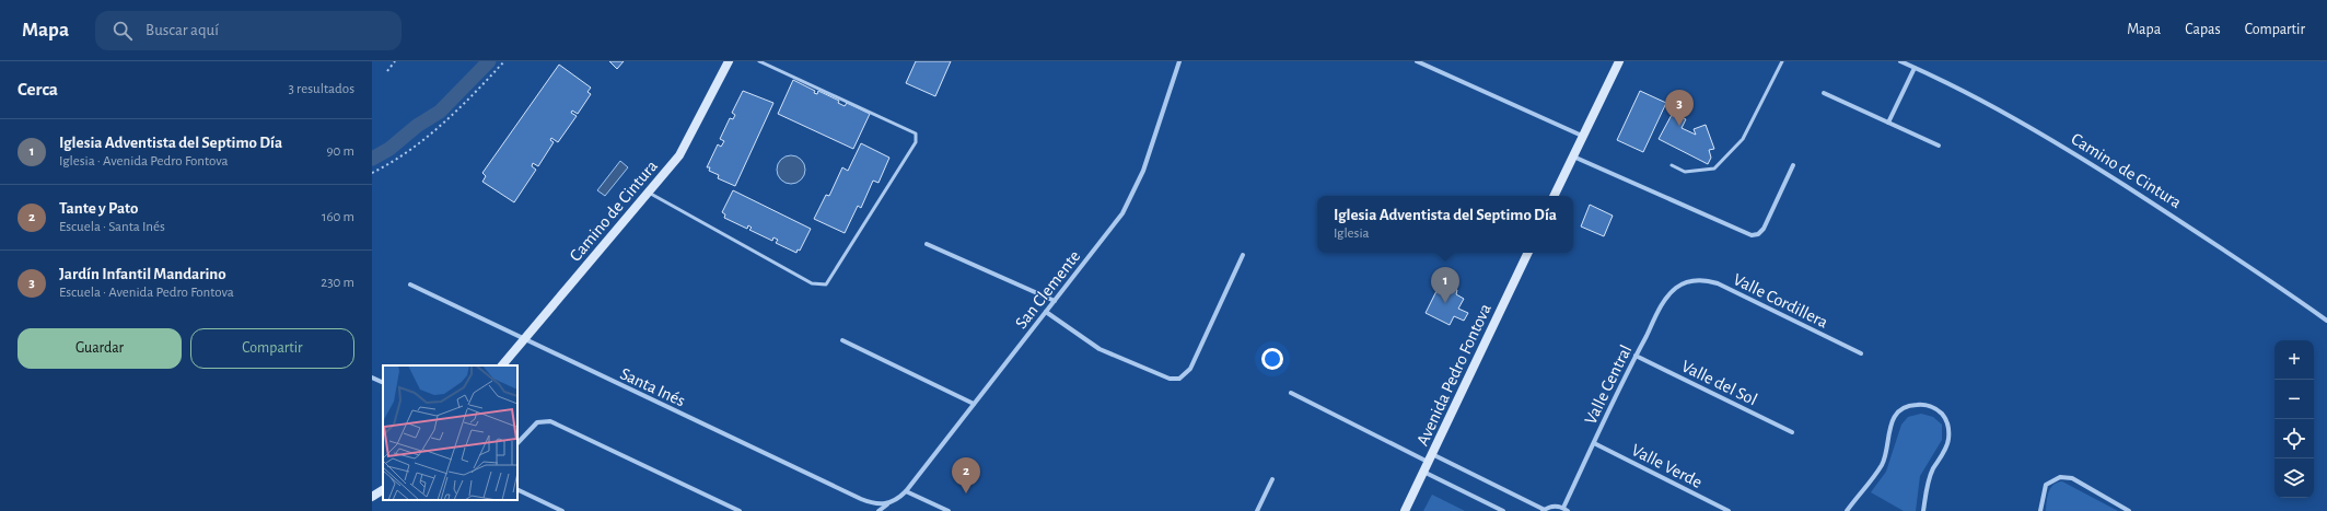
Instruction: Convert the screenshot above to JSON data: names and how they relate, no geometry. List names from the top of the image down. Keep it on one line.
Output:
{"streets":{"street":["Camino de Cintura","San Clemente","Valle Cordillera","Avenida Pedro Fontova","Valle del Sol","Valle Central","Santa Inés","Valle Verde"]},"crossings":[["Camino de Cintura","Santa Inés"],["San Clemente","Santa Inés"],["Valle Cordillera","Valle Central"],["Valle del Sol","Valle Central"],["Valle Central","Valle Verde"]],"page":{"header":"Mapa","search":"Buscar aquí","nav":["Mapa","Capas","Compartir"],"heading":["Cerca","3 resultados"],"pins":["3","1","2"],"list":[{"mark":"1","name":"Iglesia Adventista del Septimo Día","note":"Iglesia · Avenida Pedro Fontova","value":"90 m"},{"mark":"2","name":"Tante y Pato","note":"Escuela · Santa Inés","value":"160 m"},{"mark":"3","name":"Jardín Infantil Mandarino","note":"Escuela · Avenida Pedro Fontova","value":"230 m"}],"popup":["Iglesia Adventista del Septimo Día","Iglesia"],"buttons":["Guardar","Compartir"],"map_buttons":["+","−"]}}
